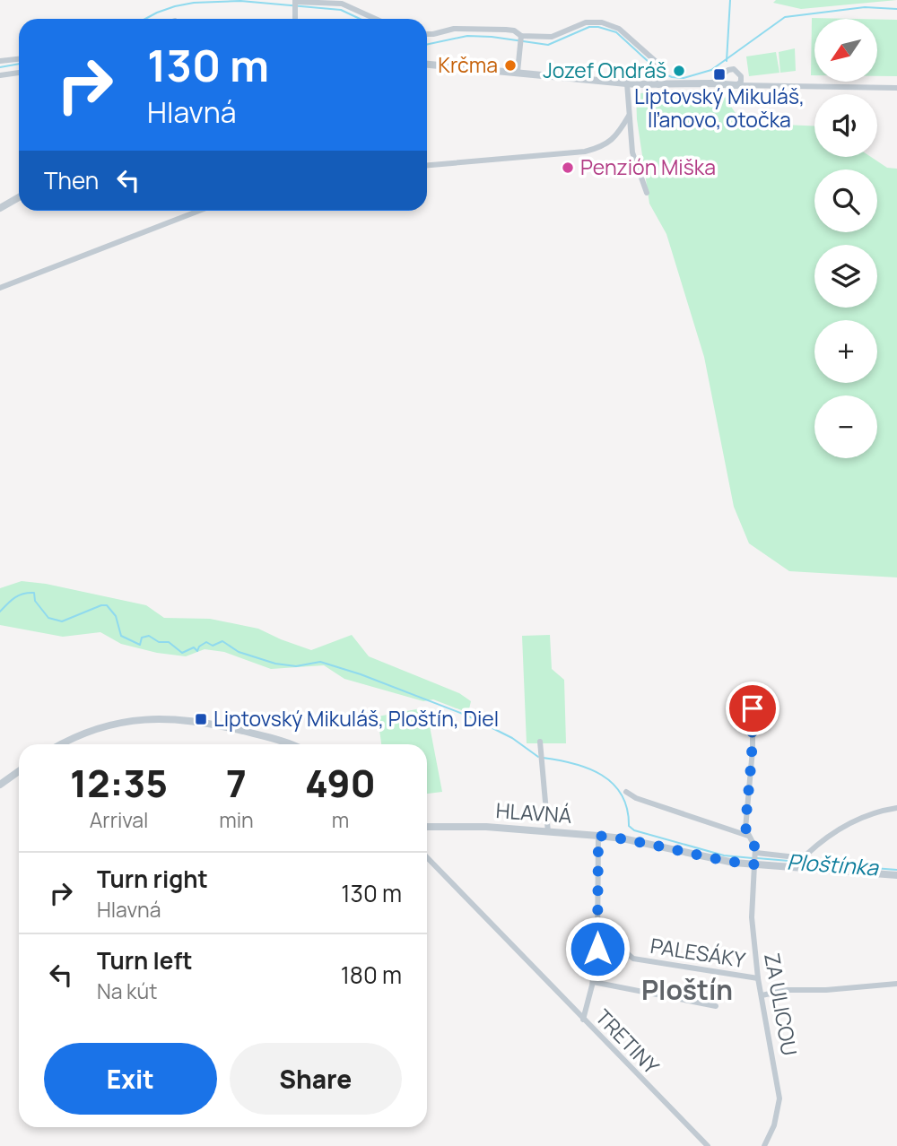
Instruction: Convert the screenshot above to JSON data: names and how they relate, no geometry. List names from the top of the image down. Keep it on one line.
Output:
{"streets":{"street":["HLAVNÁ","PALESÁKY","ZA ULICOU","TRETINY"]},"crossings":[["HLAVNÁ","ZA ULICOU"],["PALESÁKY","ZA ULICOU"]],"districts":["Ploštín"],"water":["Ploštínka"],"places":{"other":["Krčma","Jozef Ondráš","Penzión Miška"],"transit":["Liptovský Mikuláš, Iľanovo, otočka","Liptovský Mikuláš, Ploštín, Diel"]},"north":"bottom left","page":{"map_buttons":["+","−"],"turn":["130 m","Hlavná"],"then":"Then","eta":["12:35","Arrival","7","min","490","m"],"list":[{"name":"Turn right","note":"Hlavná","value":"130 m"},{"name":"Turn left","note":"Na kút","value":"180 m"}],"buttons":["Exit","Share"]}}
